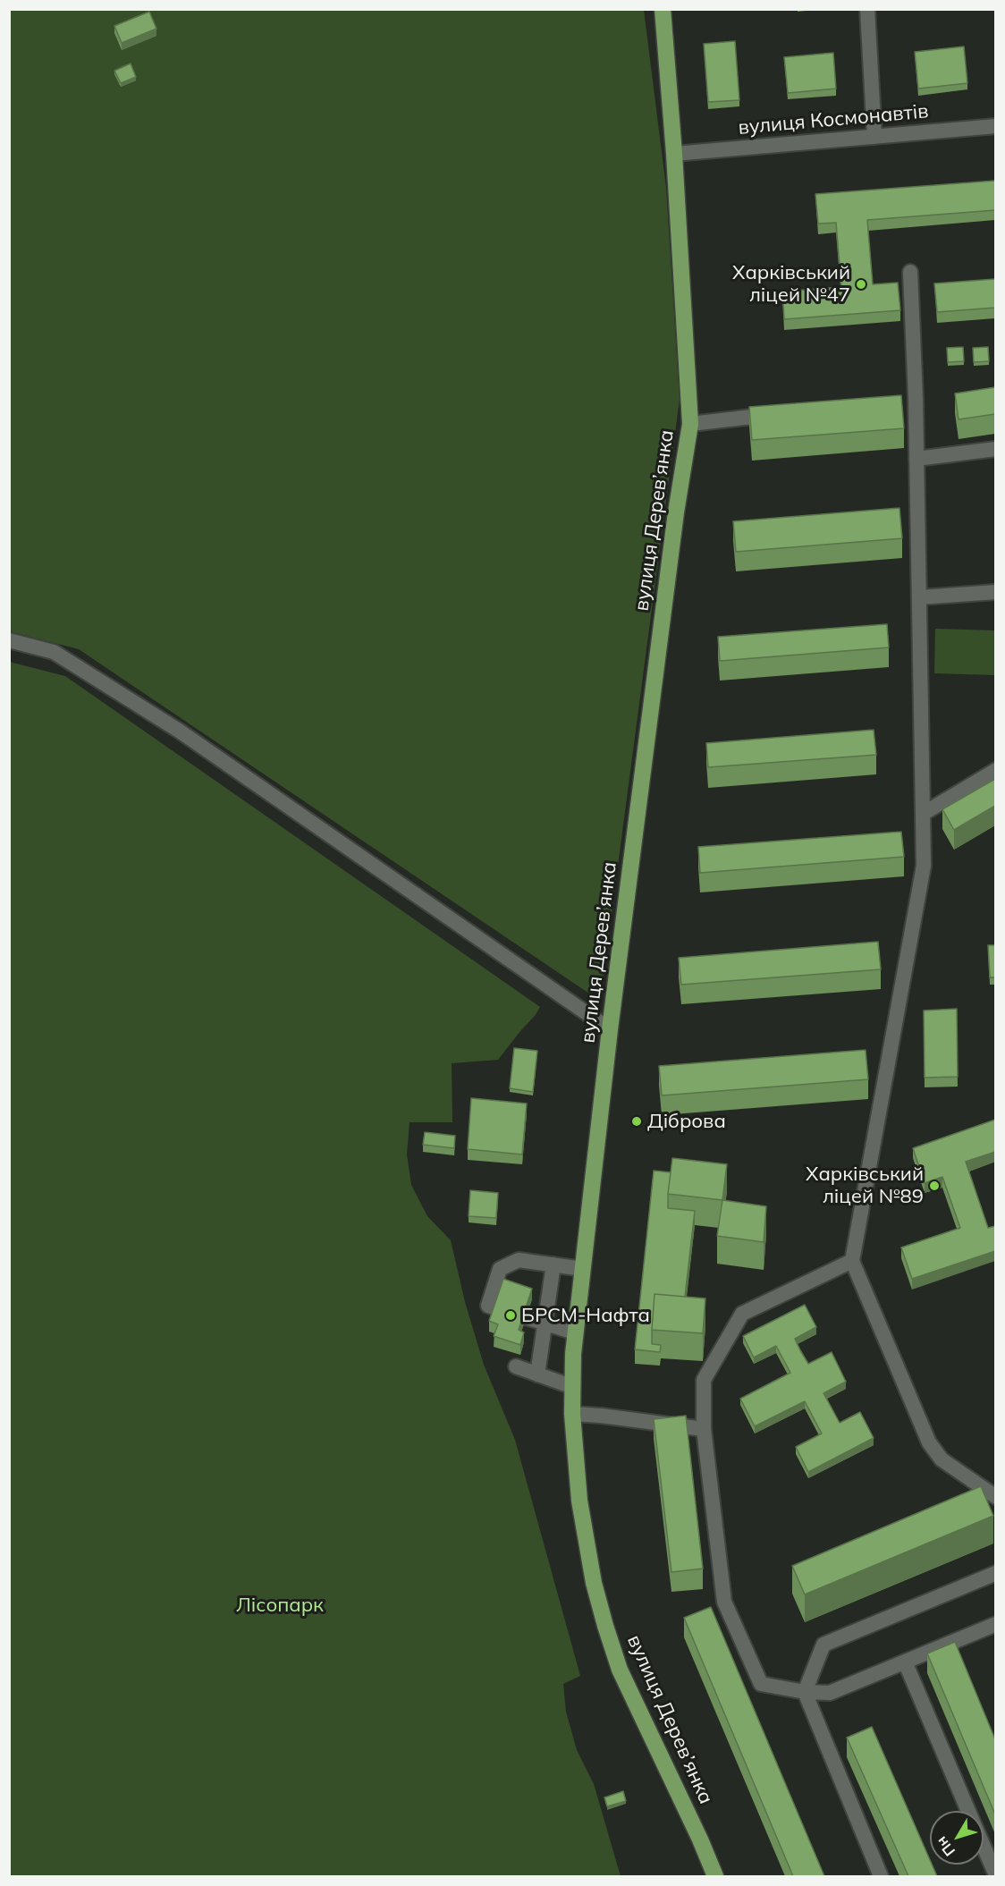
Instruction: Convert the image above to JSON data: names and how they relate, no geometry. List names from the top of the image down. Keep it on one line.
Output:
{"streets":{"main road":["вулиця Дерев’янка"],"street":["вулиця Космонавтів"]},"crossings":[["вулиця Космонавтів","вулиця Дерев’янка"]],"parks":["Лісопарк"],"places":["Харківський ліцей №47","Діброва","Харківський ліцей №89","БРСМ-Нафта"],"north":"bottom left"}
